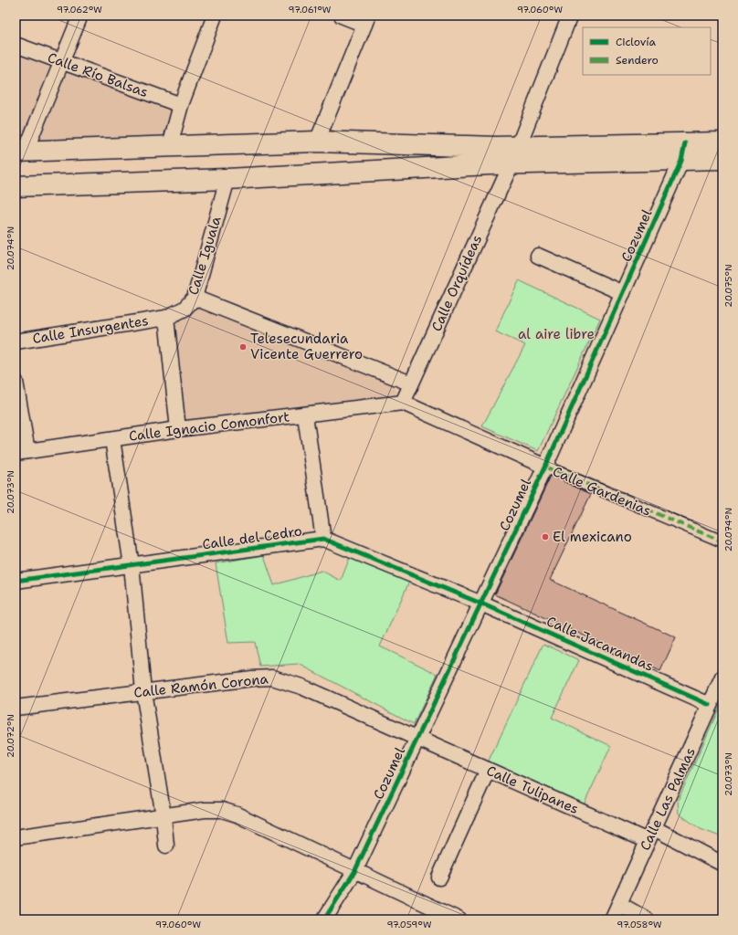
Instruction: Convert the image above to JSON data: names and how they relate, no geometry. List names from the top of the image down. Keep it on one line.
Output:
{"streets":{"street":["Calle Río Balsas","Cozumel","Calle Iguala","Calle Orquídeas","Calle Insurgentes","Calle Ignacio Comonfort","Calle Gardenias","Calle del Cedro","Calle Jacarandas","Calle Ramón Corona","Calle Tulipanes","Calle Las Palmas"]},"crossings":[["Cozumel","Calle Gardenias"],["Cozumel","Calle del Cedro"],["Cozumel","Calle Jacarandas"],["Cozumel","Calle Ramón Corona"],["Cozumel","Calle Tulipanes"],["Calle Iguala","Calle Insurgentes"],["Calle Orquídeas","Calle Ignacio Comonfort"],["Calle Orquídeas","Calle Gardenias"],["Calle Ignacio Comonfort","Calle Gardenias"],["Calle del Cedro","Calle Jacarandas"],["Calle Jacarandas","Calle Las Palmas"],["Calle Ramón Corona","Calle Tulipanes"],["Calle Tulipanes","Calle Las Palmas"]],"parks":["al aire libre"],"places":["Telesecundaria Vicente Guerrero","El mexicano"],"legend":["Ciclovía","Sendero"],"coordinates":["97.062°W","97.061°W","97.060°W","20.074°N","20.075°N","20.073°N","20.072°N","97.059°W","97.058°W"]}
